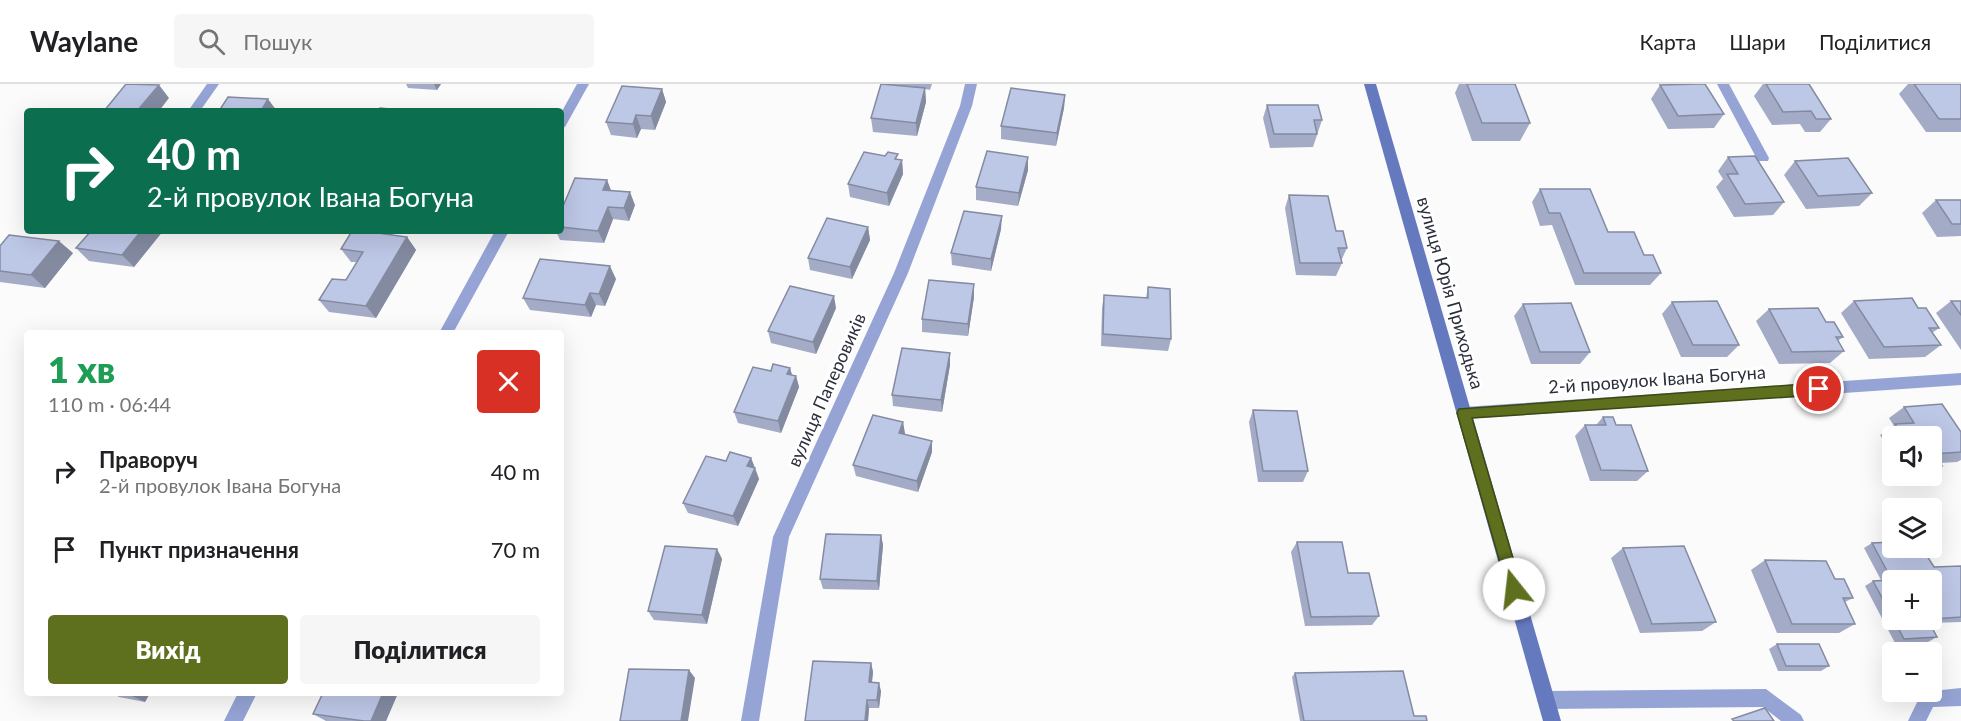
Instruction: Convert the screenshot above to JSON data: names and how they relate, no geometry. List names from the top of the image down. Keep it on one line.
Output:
{"streets":{"street":["вулиця Юрія Приходька","2-й провулок Івана Богуна","вулиця Паперовиків"]},"crossings":[["вулиця Юрія Приходька","2-й провулок Івана Богуна"]],"page":{"header":"Waylane","search":"Пошук","nav":["Карта","Шари","Поділитися"],"turn":["40 m","2-й провулок Івана Богуна"],"heading":["1 хв","110 m · 06:44"],"map_buttons":["+","−"],"list":[{"name":"Праворуч","note":"2-й провулок Івана Богуна","value":"40 m"},{"name":"Пункт призначення","value":"70 m"}],"buttons":["Вихід","Поділитися"]}}
